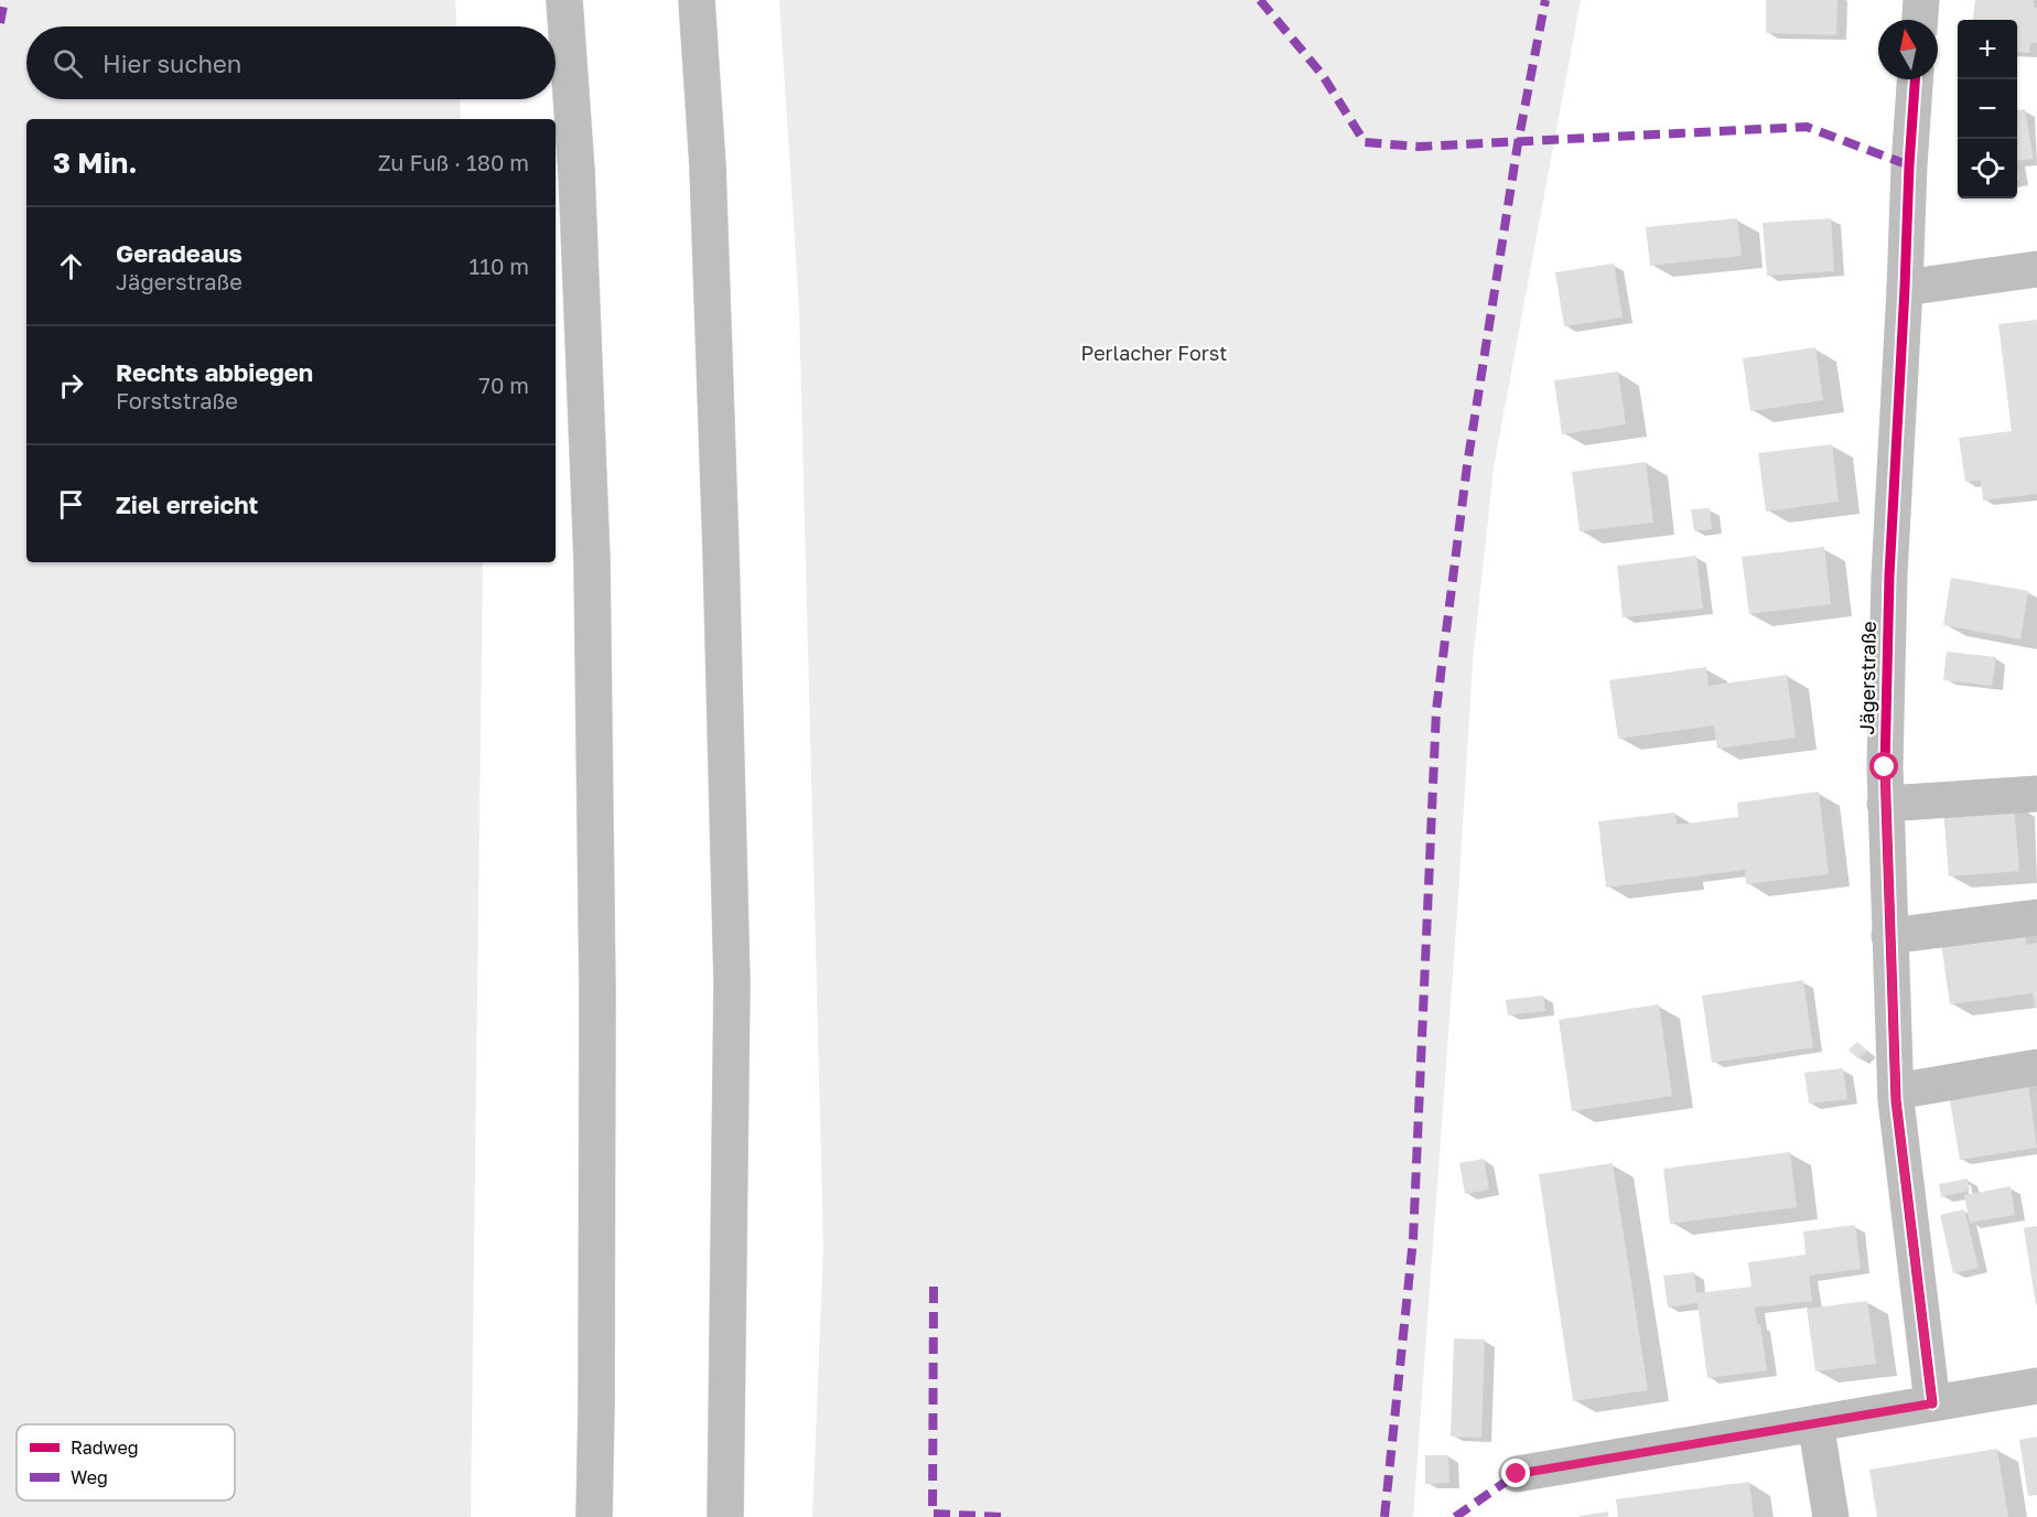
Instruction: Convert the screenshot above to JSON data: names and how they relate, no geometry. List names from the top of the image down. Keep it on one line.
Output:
{"streets":{"main road":["Jägerstraße"]},"parks":["Perlacher Forst"],"legend":["Radweg","Weg"],"north":"top","page":{"map_buttons":["+","−"],"search":"Hier suchen","heading":["3 Min.","Zu Fuß · 180 m"],"list":[["Geradeaus","Jägerstraße","110 m"],["Rechts abbiegen","Forststraße","70 m"],"Ziel erreicht"]}}
